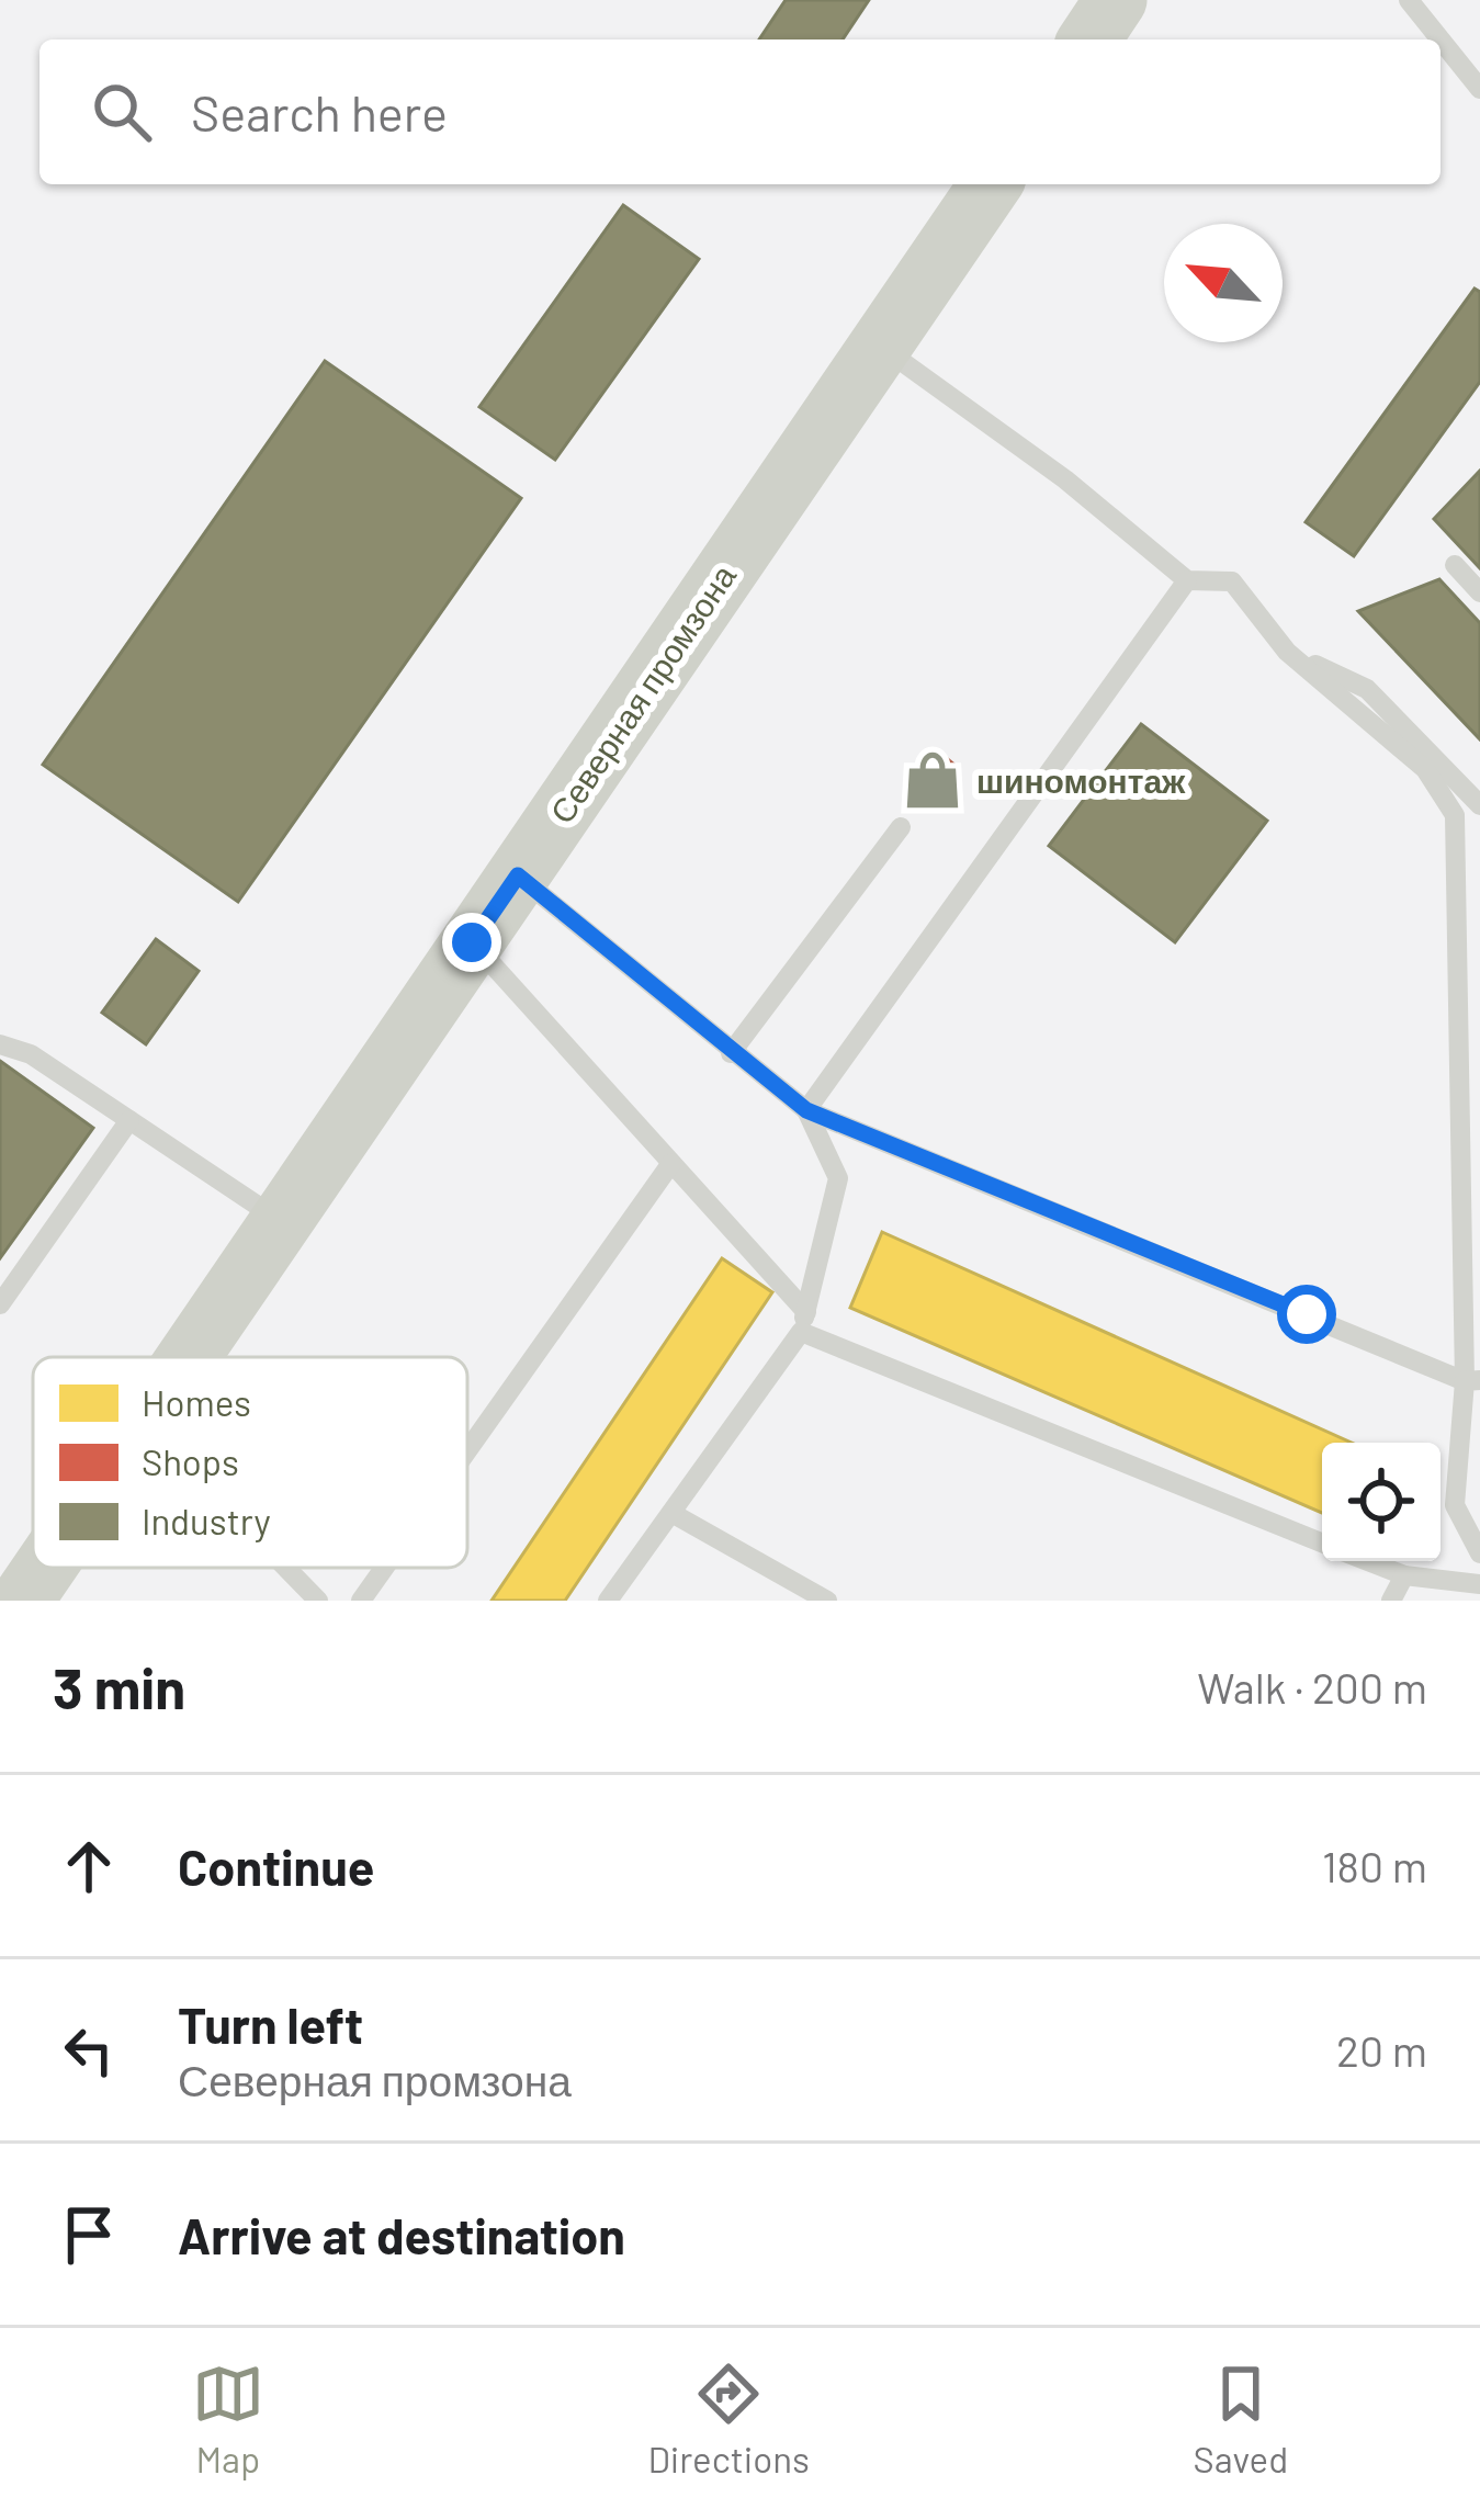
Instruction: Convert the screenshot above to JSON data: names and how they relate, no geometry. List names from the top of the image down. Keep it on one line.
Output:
{"streets":{"main road":["Северная промзона"]},"places":{"shop":["шиномонтаж"]},"legend":["Homes","Shops","Industry"],"north":"top left","page":{"search":"Search here","heading":["3 min","Walk · 200 m"],"list":[["Continue","180 m"],["Turn left","Северная промзона","20 m"],"Arrive at destination"],"nav":["Map","Directions","Saved"]}}
